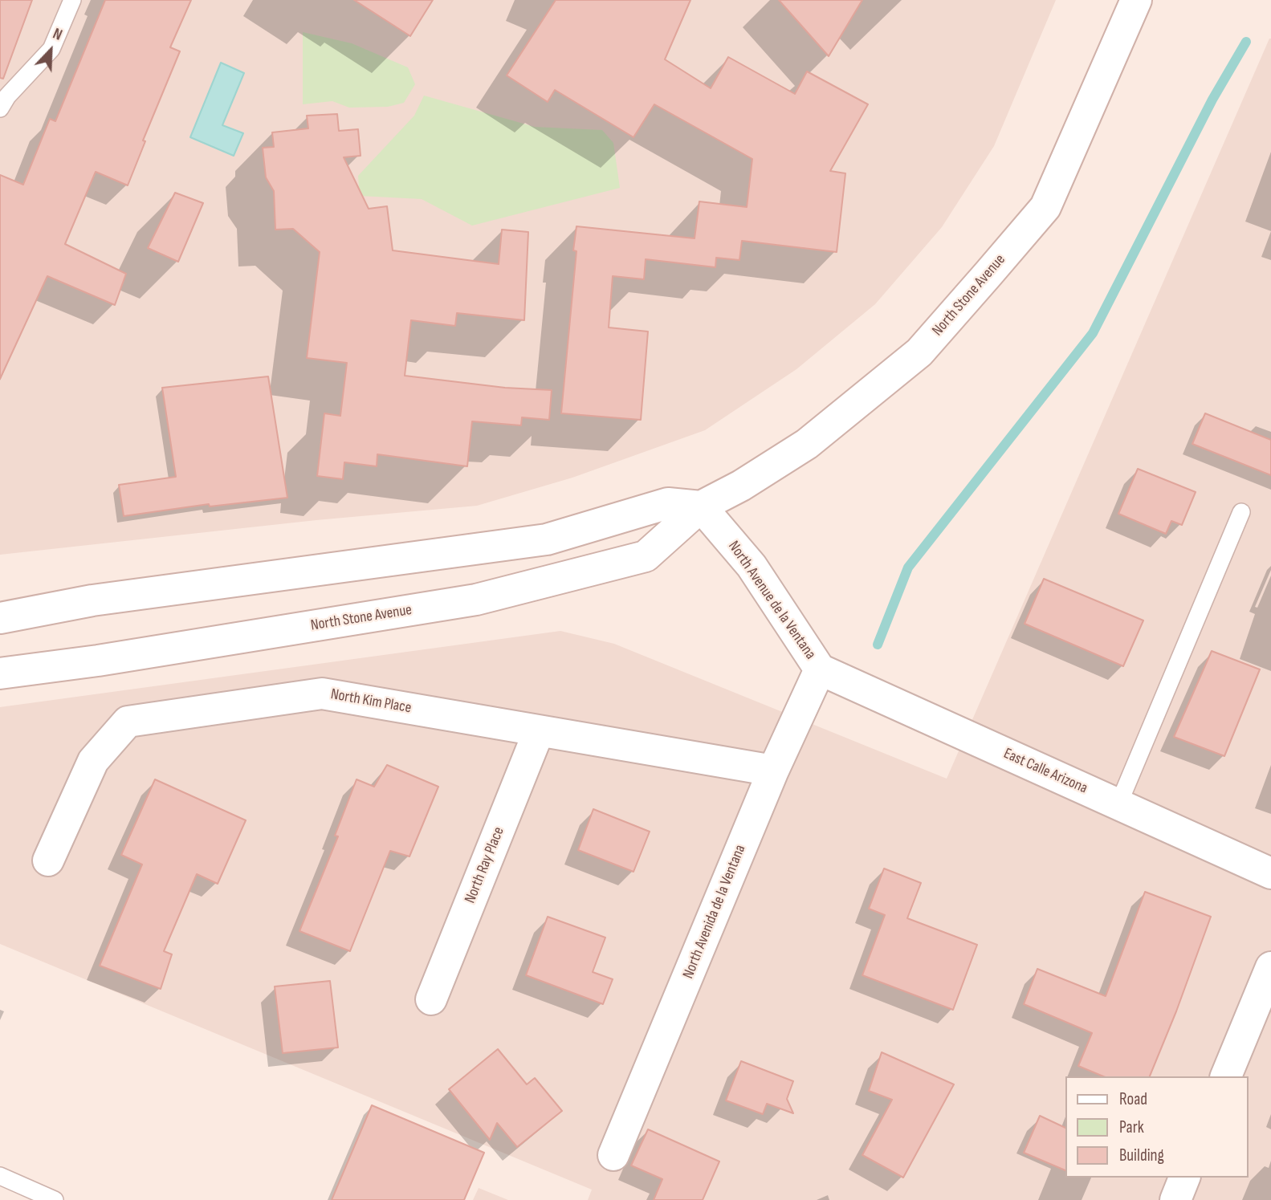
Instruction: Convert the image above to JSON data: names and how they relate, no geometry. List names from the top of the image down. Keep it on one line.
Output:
{"streets":{"street":["North Stone Avenue","North Avenue de la Ventana","North Kim Place","East Calle Arizona","North Ray Place","North Avenida de la Ventana"]},"crossings":[["North Stone Avenue","North Avenue de la Ventana"],["North Avenue de la Ventana","East Calle Arizona"],["North Avenue de la Ventana","North Avenida de la Ventana"],["North Kim Place","North Ray Place"],["North Kim Place","North Avenida de la Ventana"],["East Calle Arizona","North Avenida de la Ventana"]],"legend":["Road","Park","Building"],"north":"top right"}
